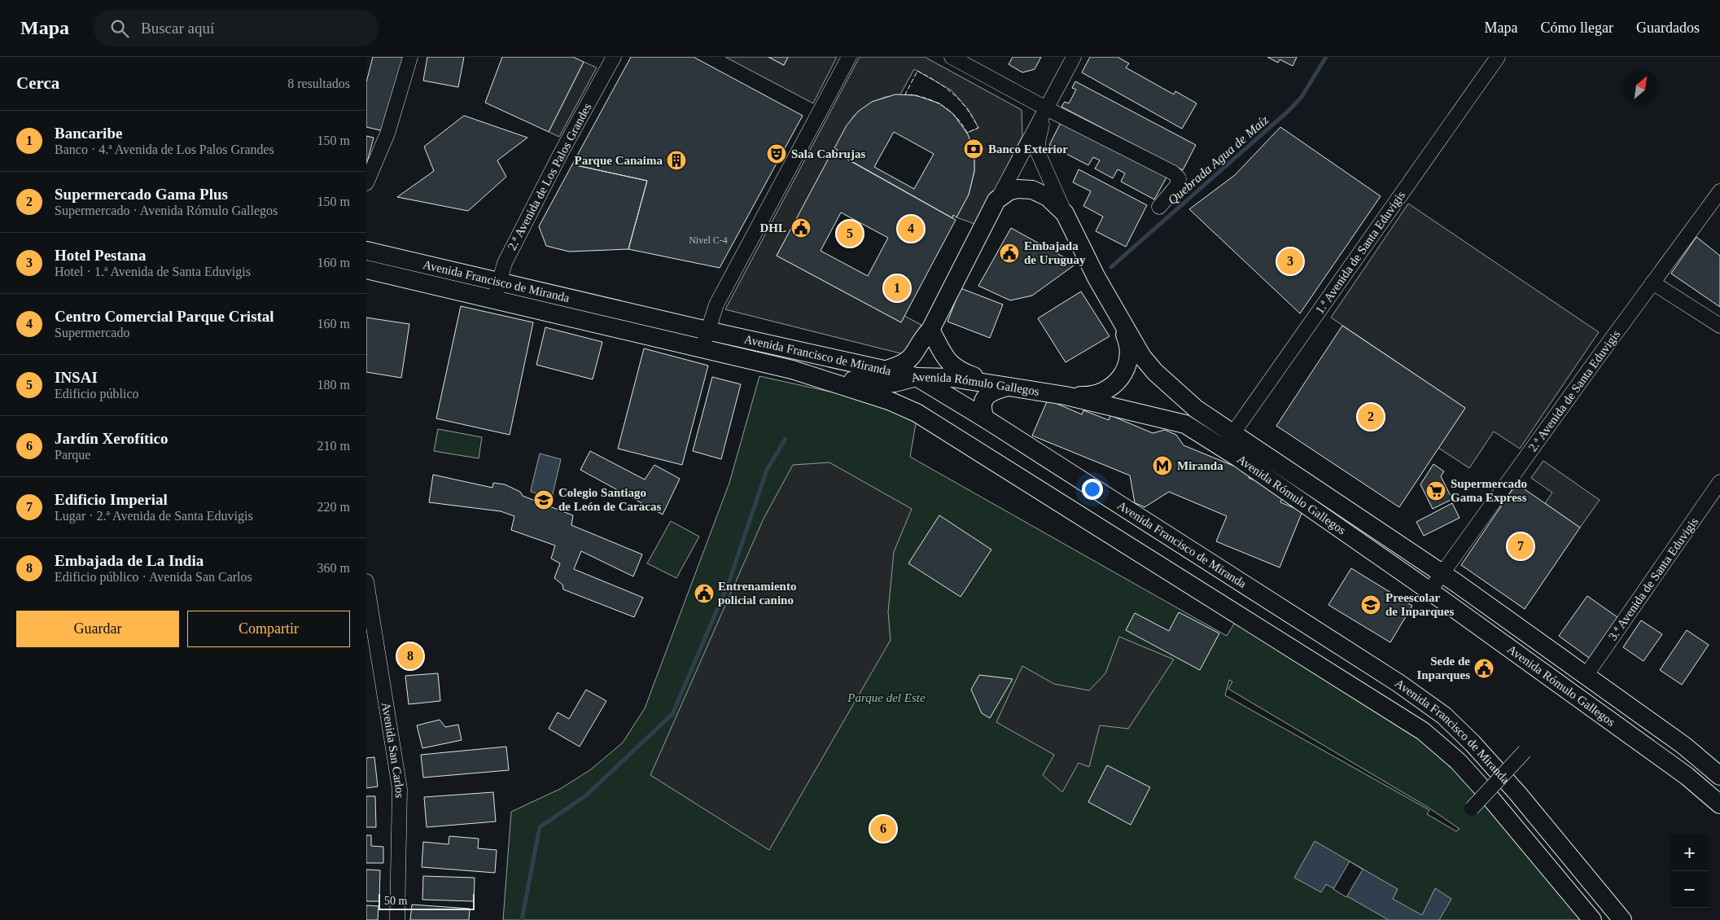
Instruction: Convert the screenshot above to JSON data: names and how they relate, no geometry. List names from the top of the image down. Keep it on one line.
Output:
{"streets":{"main road":["Avenida Francisco de Miranda","Avenida Rómulo Gallegos"],"street":["2.ª Avenida de Los Palos Grandes","1.ª Avenida de Santa Eduvigis","2.ª Avenida de Santa Eduvigis","3.ª Avenida de Santa Eduvigis","Avenida San Carlos"]},"crossings":[["2.ª Avenida de Los Palos Grandes","Avenida Francisco de Miranda"],["1.ª Avenida de Santa Eduvigis","Avenida Rómulo Gallegos"],["Avenida Francisco de Miranda","Avenida Rómulo Gallegos"],["Avenida Rómulo Gallegos","2.ª Avenida de Santa Eduvigis"],["Avenida Rómulo Gallegos","3.ª Avenida de Santa Eduvigis"]],"water":["Quebrada Agua de Maíz"],"parks":["Parque del Este"],"places":{"bank":["Banco Exterior"],"theatre":["Sala Cabrujas"],"building":["Parque Canaima"],"public building":["DHL","Embajada de Uruguay","Entrenamiento policial canino","Sede de Inparques"],"metro station":["Miranda"],"supermarket":["Supermercado Gama Express"],"school or university":["Colegio Santiago de León de Caracas","Preescolar de Inparques"]},"house_numbers":["Nivel C-4"],"scale_bar":"50 m","north":"top right","page":{"header":"Mapa","search":"Buscar aquí","nav":["Mapa","Cómo llegar","Guardados"],"heading":["Cerca","8 resultados"],"list":[{"mark":"1","name":"Bancaribe","note":"Banco · 4.ª Avenida de Los Palos Grandes","value":"150 m"},{"mark":"2","name":"Supermercado Gama Plus","note":"Supermercado · Avenida Rómulo Gallegos","value":"150 m"},{"mark":"3","name":"Hotel Pestana","note":"Hotel · 1.ª Avenida de Santa Eduvigis","value":"160 m"},{"mark":"4","name":"Centro Comercial Parque Cristal","note":"Supermercado","value":"160 m"},{"mark":"5","name":"INSAI","note":"Edificio público","value":"180 m"},{"mark":"6","name":"Jardín Xerofítico","note":"Parque","value":"210 m"},{"mark":"7","name":"Edificio Imperial","note":"Lugar · 2.ª Avenida de Santa Eduvigis","value":"220 m"},{"mark":"8","name":"Embajada de La India","note":"Edificio público · Avenida San Carlos","value":"360 m"}],"pins":["4","5","3","1","2","7","8","6"],"buttons":["Guardar","Compartir"],"map_buttons":["+","−"],"scale":"50 m"}}
